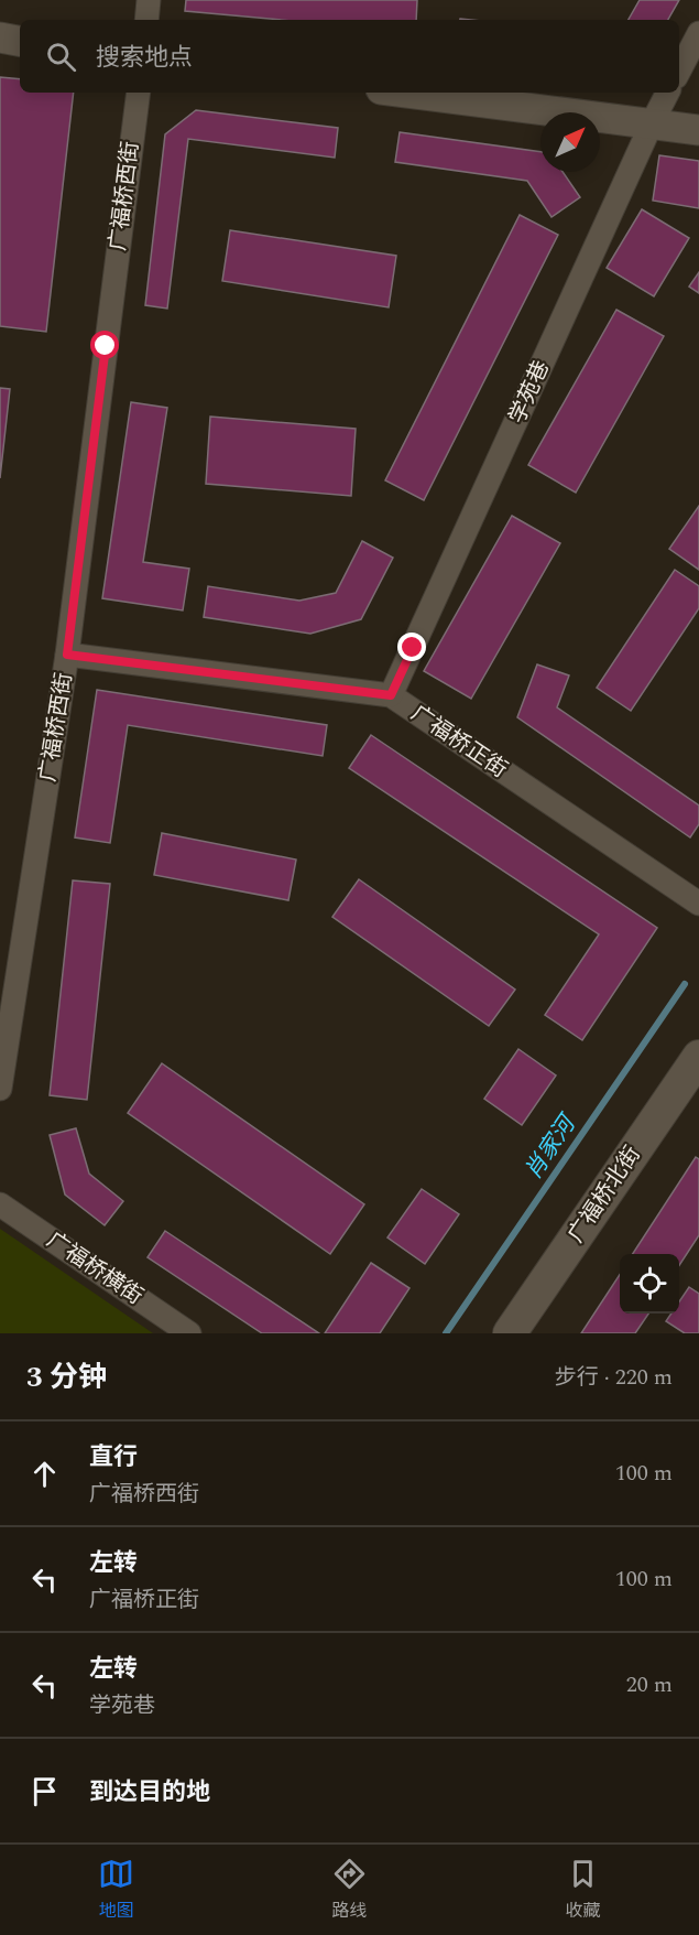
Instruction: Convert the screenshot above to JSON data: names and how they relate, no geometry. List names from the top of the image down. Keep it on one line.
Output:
{"streets":{"main road":["广福桥北街"],"street":["广福桥西街","学苑巷","广福桥正街","广福桥横街"]},"crossings":[["广福桥西街","广福桥正街"],["学苑巷","广福桥正街"]],"water":["肖家河"],"north":"top right","page":{"search":"搜索地点","heading":["3 分钟","步行 · 220 m"],"list":[["直行","广福桥西街","100 m"],["左转","广福桥正街","100 m"],["左转","学苑巷","20 m"],"到达目的地"],"nav":["地图","路线","收藏"]}}
